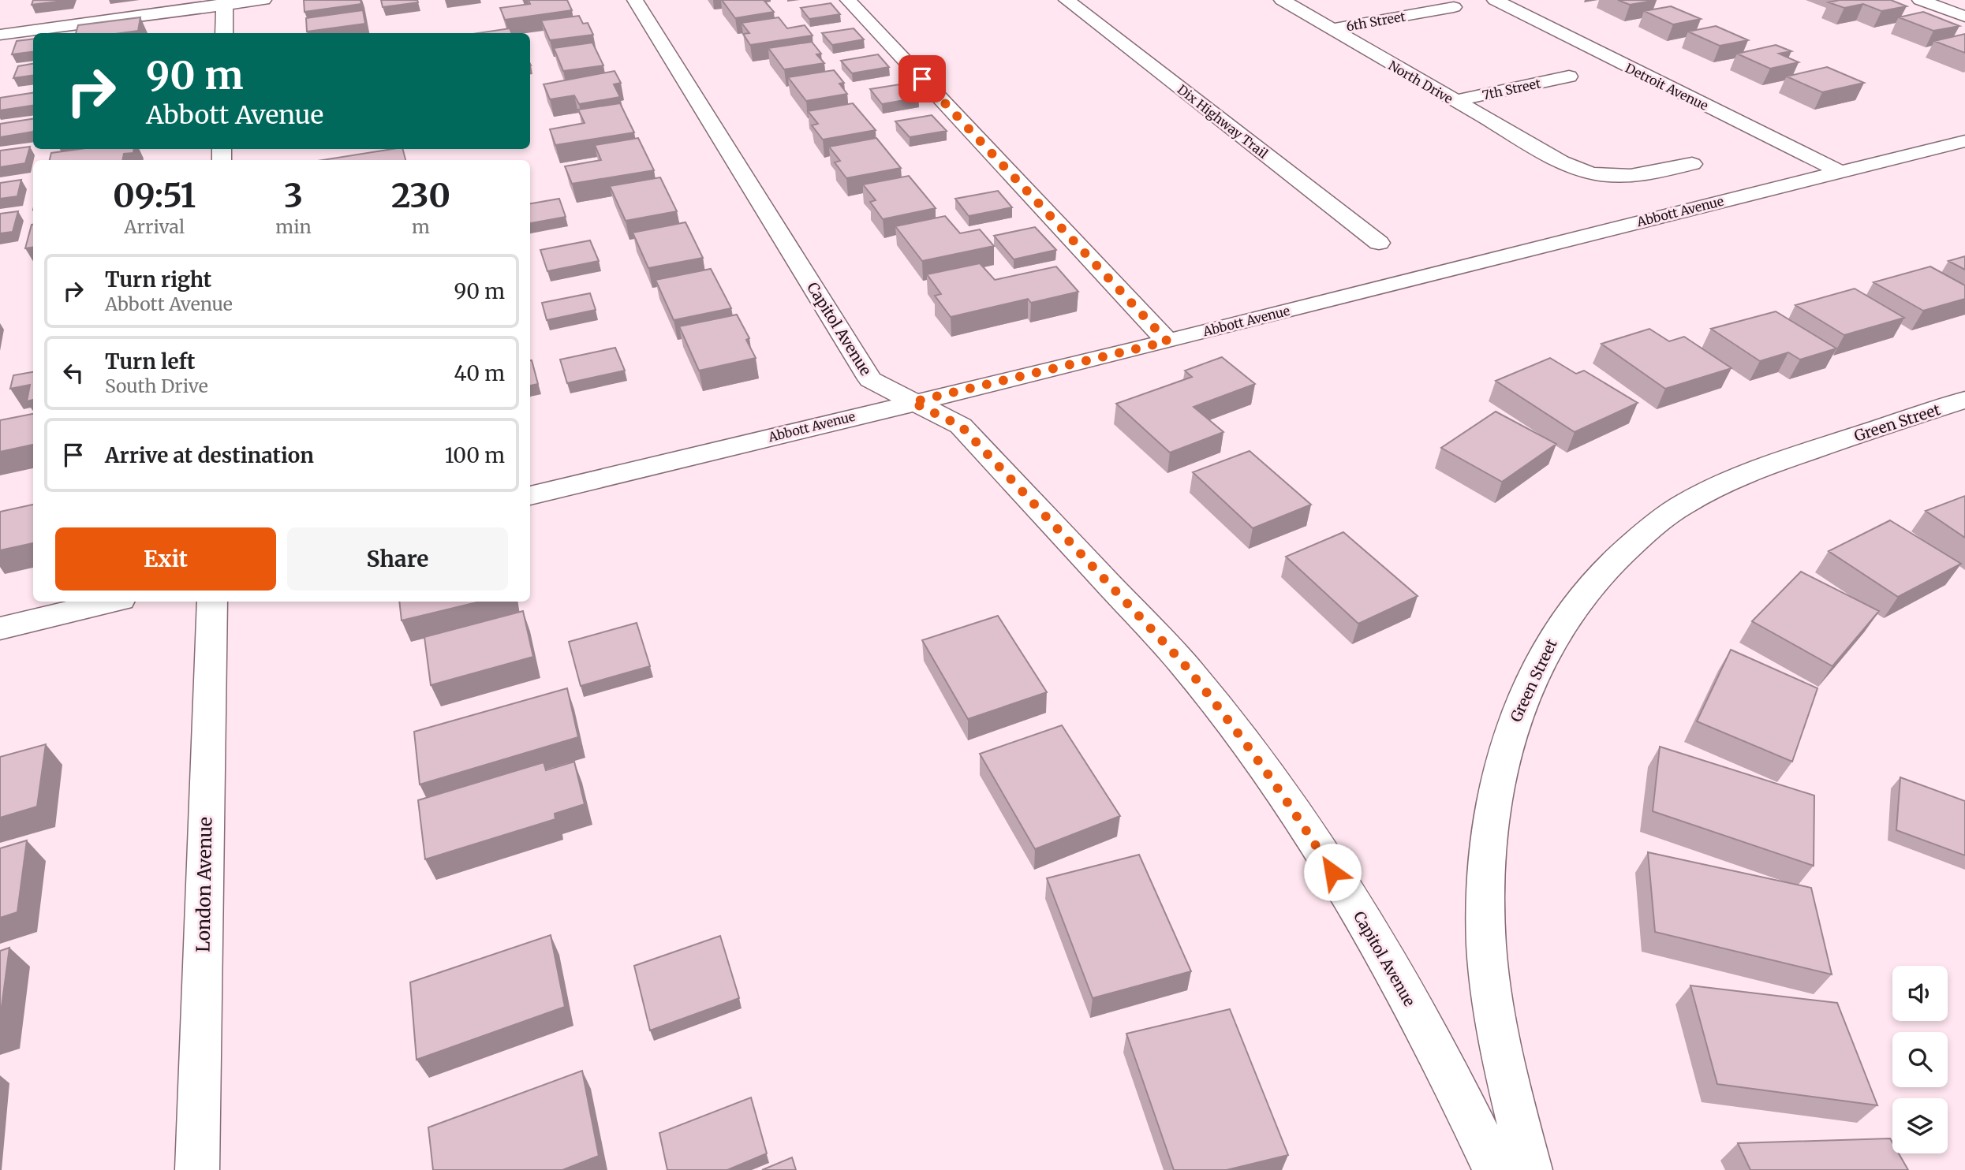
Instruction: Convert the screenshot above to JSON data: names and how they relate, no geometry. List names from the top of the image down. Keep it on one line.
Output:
{"streets":{"street":["6th Street","North Drive","Detroit Avenue","7th Street","Dix Highway Trail","Abbott Avenue","Capitol Avenue","Green Street","London Avenue"]},"crossings":[["6th Street","North Drive"],["North Drive","7th Street"],["Detroit Avenue","Abbott Avenue"],["Abbott Avenue","Capitol Avenue"]],"page":{"turn":["90 m","Abbott Avenue"],"eta":["09:51","Arrival","3","min","230","m"],"list":[{"name":"Turn right","note":"Abbott Avenue","value":"90 m"},{"name":"Turn left","note":"South Drive","value":"40 m"},{"name":"Arrive at destination","value":"100 m"}],"buttons":["Exit","Share"]}}
